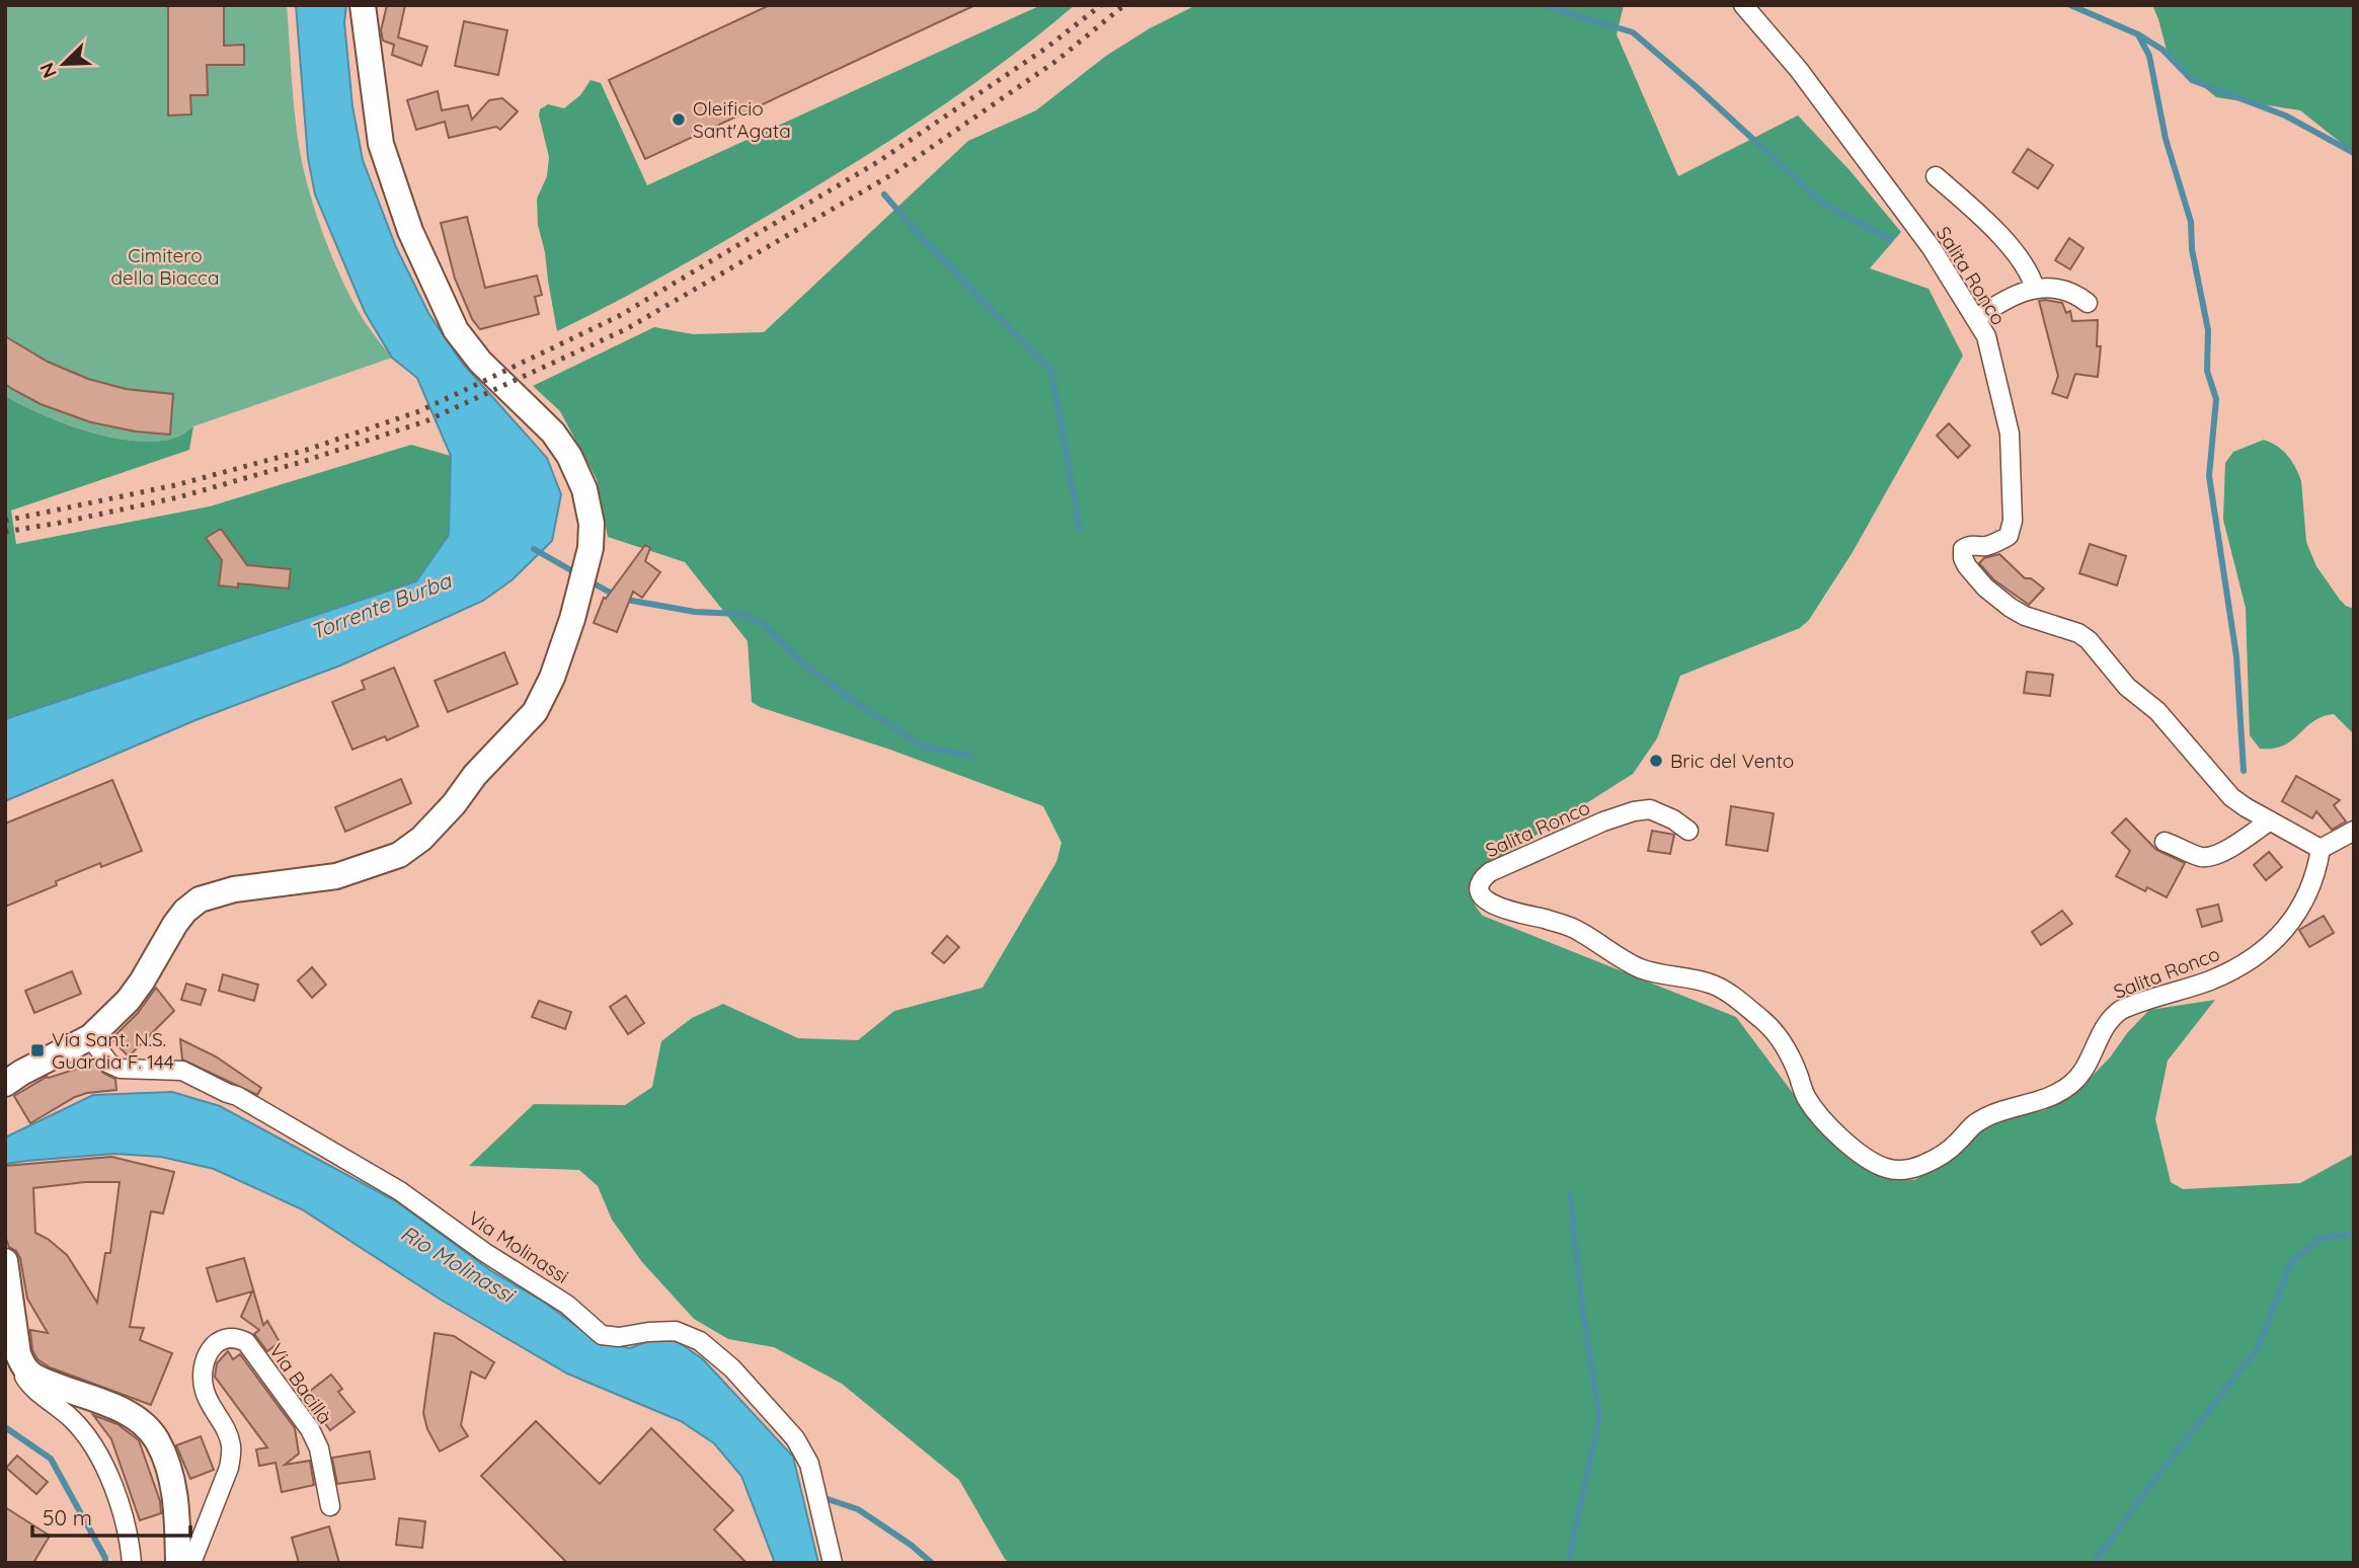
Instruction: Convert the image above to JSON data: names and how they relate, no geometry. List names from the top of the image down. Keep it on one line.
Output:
{"streets":{"street":["Salita Ronco","Via Molinassi","Via Bacillà"]},"water":["Torrente Burba","Rio Molinassi"],"parks":["Cimitero della Biacca"],"places":{"other":["Oleificio Sant'Agata","Bric del Vento"],"transit":["Via Sant. N.S. Guardia F. 144"]},"scale_bar":"50 m","north":"bottom left"}
